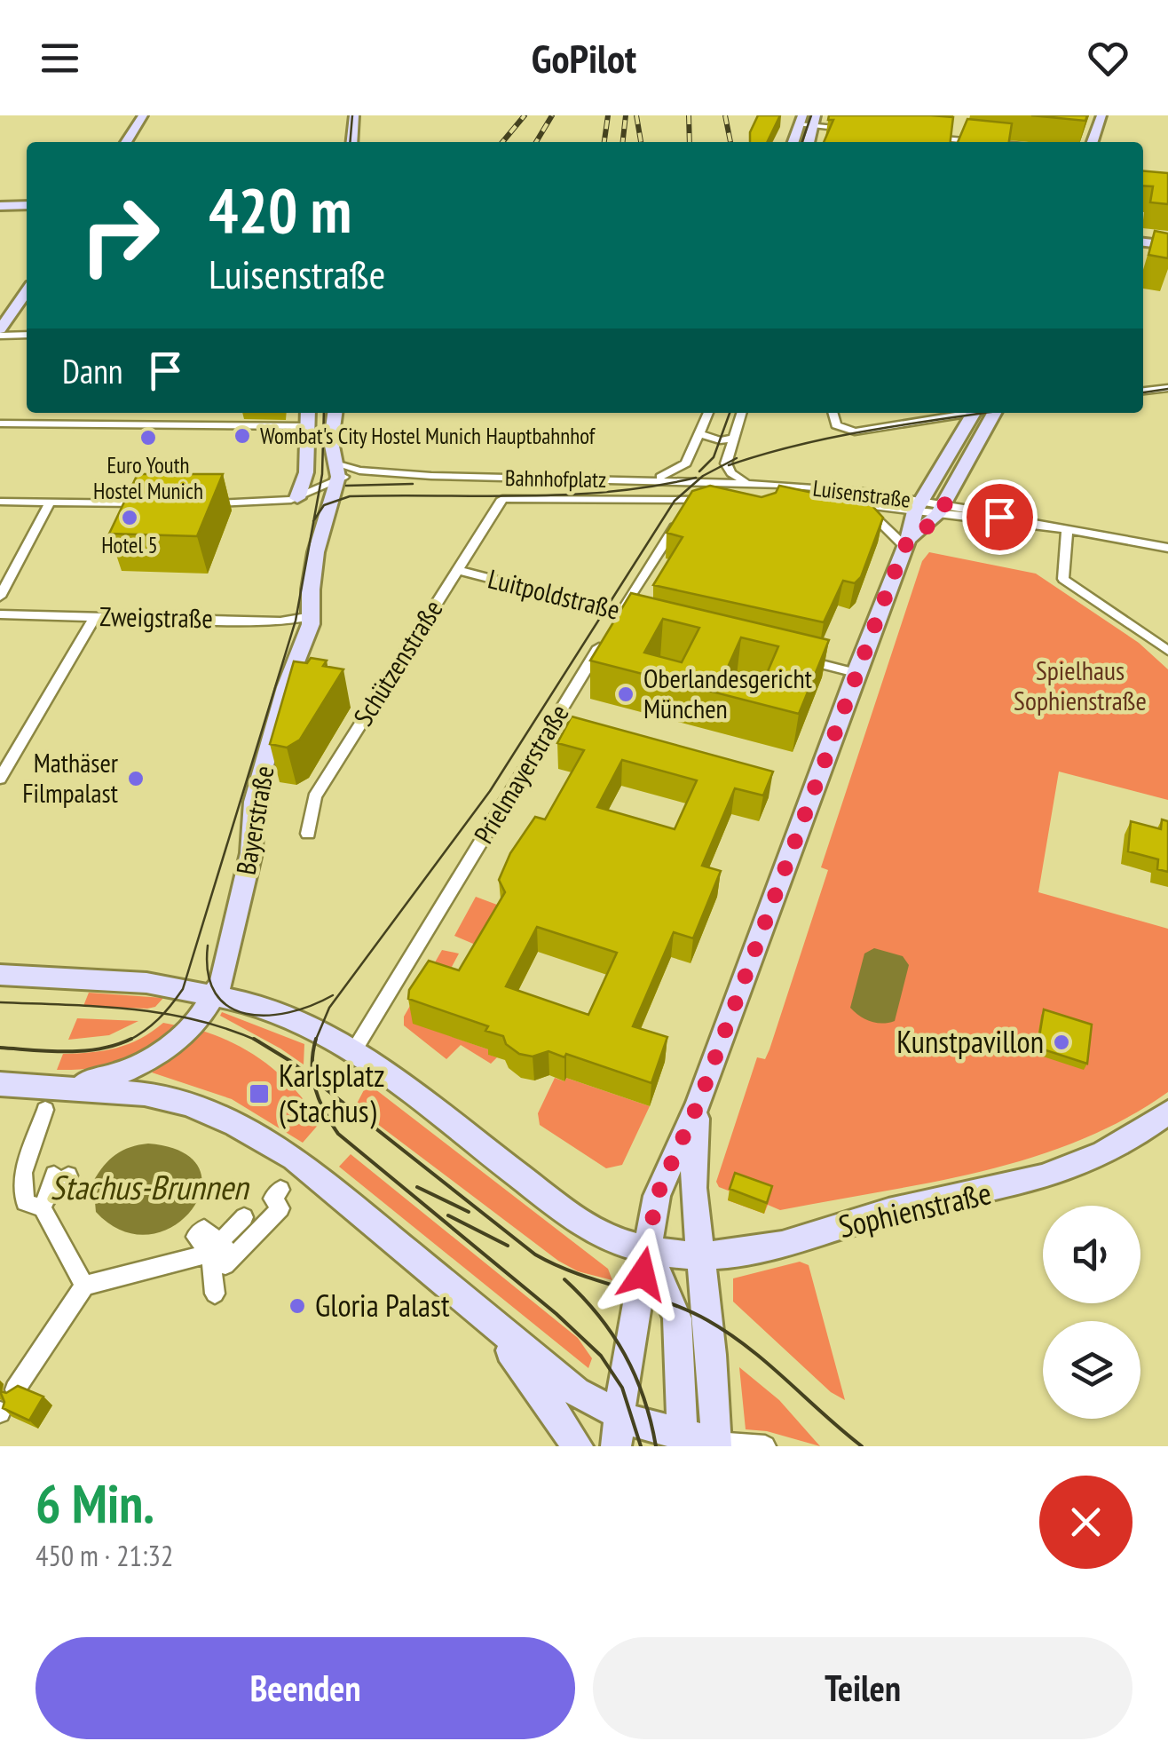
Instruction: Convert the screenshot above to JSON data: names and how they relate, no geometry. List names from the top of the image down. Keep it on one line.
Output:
{"streets":{"main road":["Bayerstraße","Sophienstraße"],"street":["Bahnhofplatz","Luisenstraße","Luitpoldstraße","Zweigstraße","Schützenstraße","Prielmayerstraße"]},"crossings":[["Bahnhofplatz","Luisenstraße"],["Bahnhofplatz","Schützenstraße"],["Bahnhofplatz","Bayerstraße"],["Luitpoldstraße","Schützenstraße"],["Zweigstraße","Bayerstraße"]],"water":["Stachus-Brunnen"],"parks":["Spielhaus Sophienstraße"],"places":{"other":["Wombat's City Hostel Munich Hauptbahnhof","Euro Youth Hostel Munich","Hotel 5","Oberlandesgericht München","Mathäser Filmpalast","Kunstpavillon","Gloria Palast"],"transit":["Karlsplatz (Stachus)"]},"page":{"header":"GoPilot","turn":["420 m","Luisenstraße"],"then":"Dann","heading":["6 Min.","450 m · 21:32"],"buttons":["Beenden","Teilen"]}}
